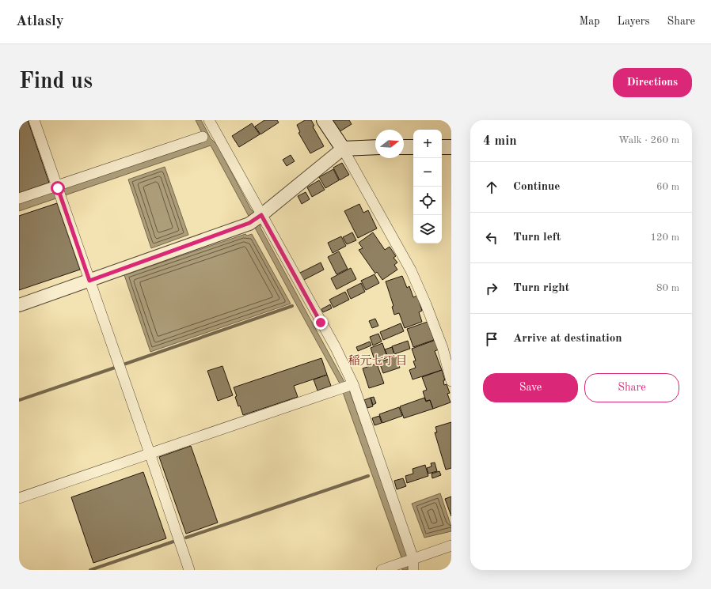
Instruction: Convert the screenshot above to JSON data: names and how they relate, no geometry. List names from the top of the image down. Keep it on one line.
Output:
{"districts":["稲元七丁目"],"north":"right","page":{"header":"Atlasly","nav":["Map","Layers","Share"],"buttons":["Directions",["Save","Share"]],"title":"Find us","heading":["4 min","Walk · 260 m"],"map_buttons":["+","−"],"list":[["Continue","60 m"],["Turn left","120 m"],["Turn right","80 m"],"Arrive at destination"]}}
